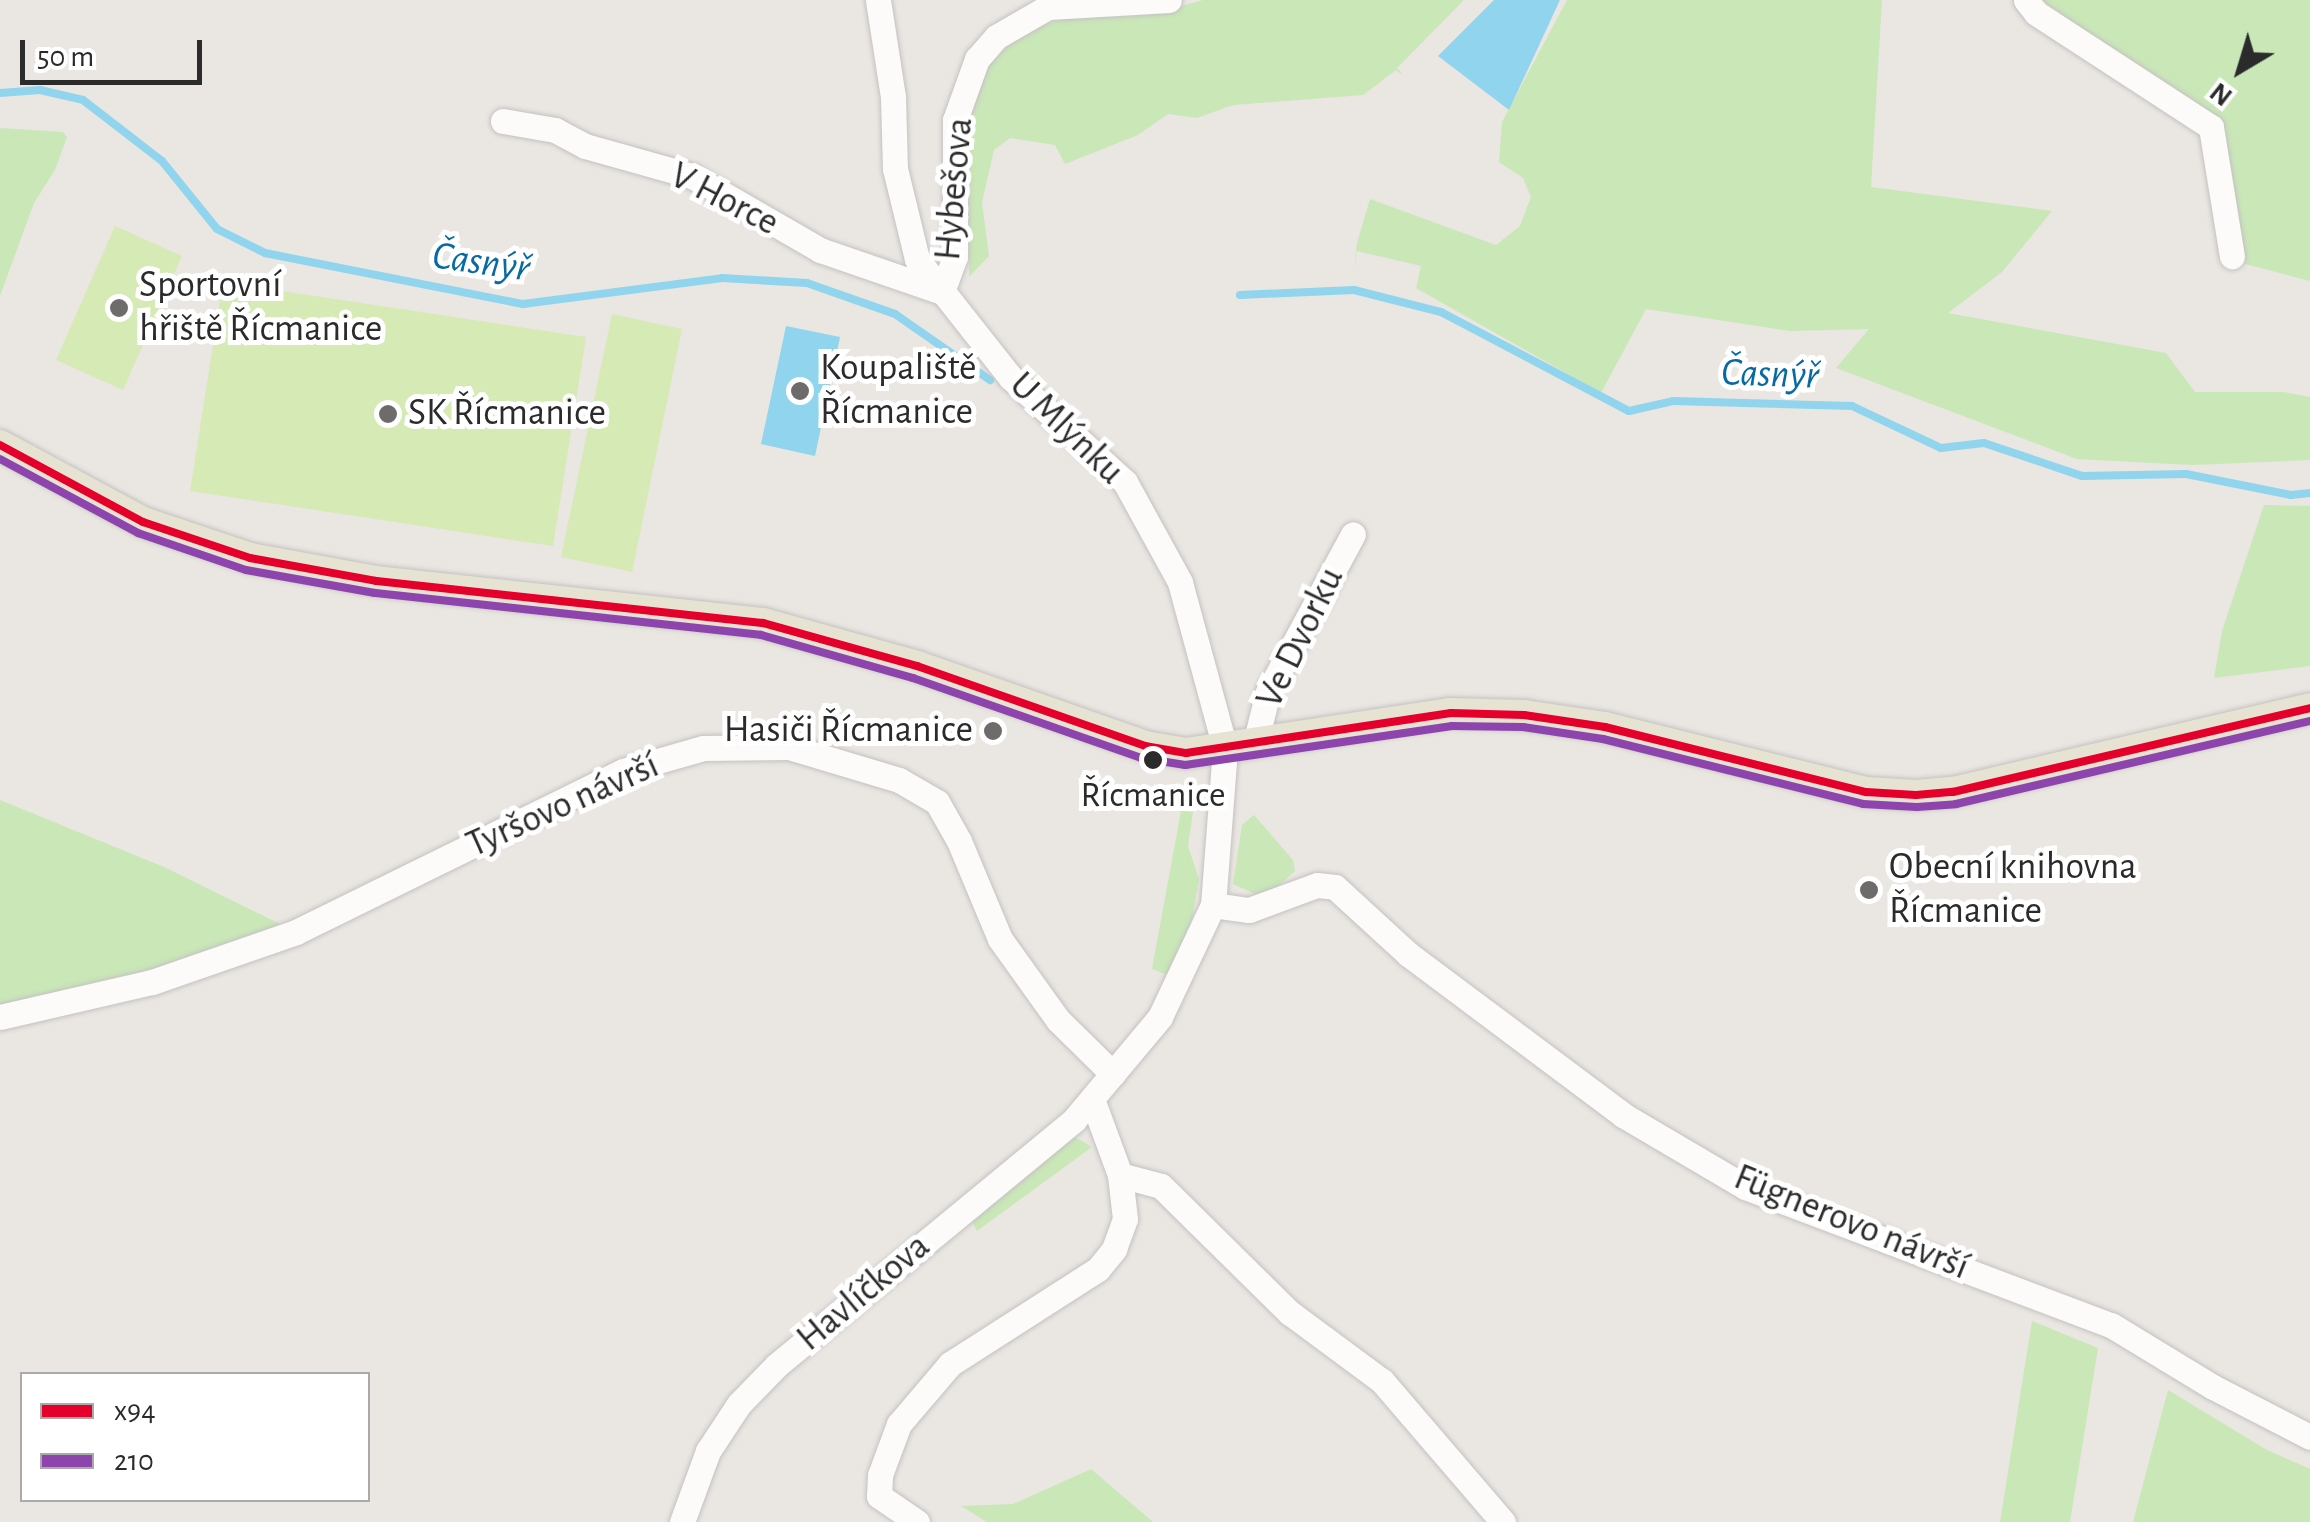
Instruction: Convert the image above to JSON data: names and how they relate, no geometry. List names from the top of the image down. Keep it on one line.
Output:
{"streets":{"street":["Hybešova","V Horce","U Mlýnku","Ve Dvorku","Tyršovo návrší","Fügnerovo návrší","Havlíčkova"]},"crossings":[["Hybešova","V Horce"],["Hybešova","U Mlýnku"],["V Horce","U Mlýnku"],["U Mlýnku","Fügnerovo návrší"],["U Mlýnku","Havlíčkova"],["Tyršovo návrší","Havlíčkova"],["Fügnerovo návrší","Havlíčkova"]],"water":["Časnýř"],"places":["Sportovní hřiště Řícmanice","Koupaliště Řícmanice","SK Řícmanice","Hasiči Řícmanice","Řícmanice","Obecní knihovna Řícmanice"],"lines":["transit line x94","transit line 210"],"legend":["x94","210"],"scale_bar":"50 m","north":"bottom left"}
